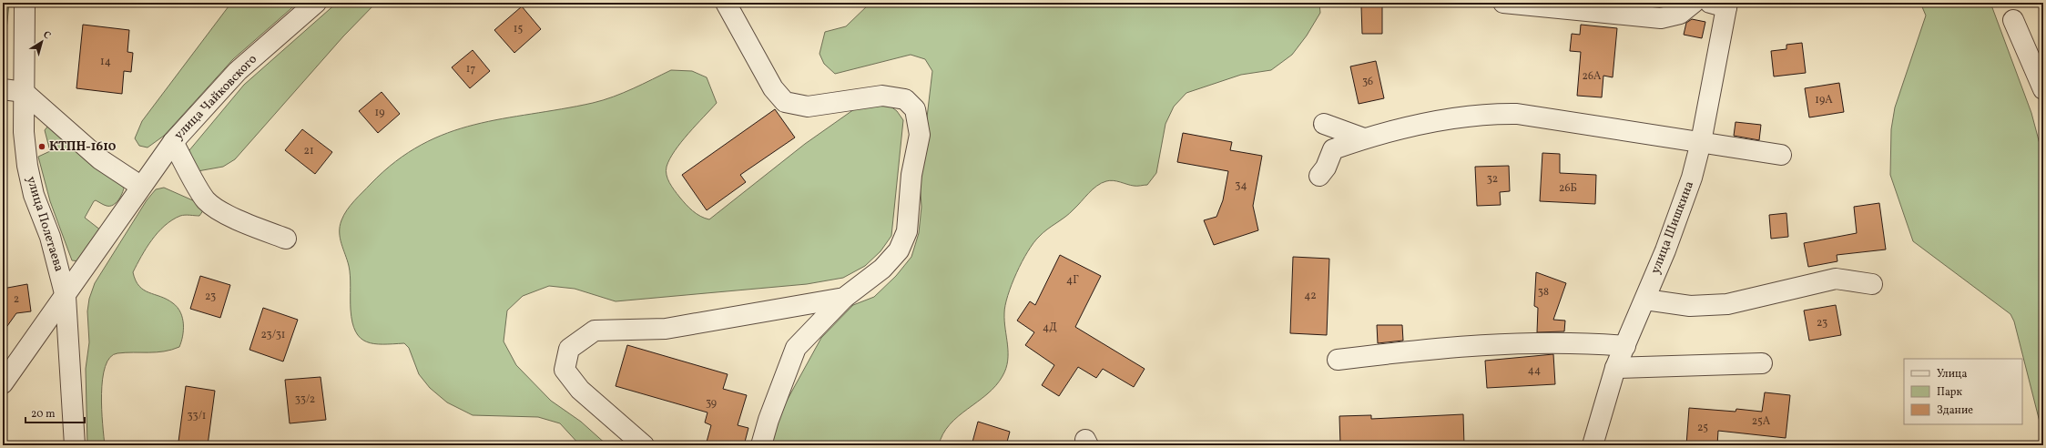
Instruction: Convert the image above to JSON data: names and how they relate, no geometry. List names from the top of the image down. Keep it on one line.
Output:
{"streets":{"street":["улица Чайковского","улица Полетаева","улица Шишкина"]},"crossings":[["улица Чайковского","улица Полетаева"]],"places":["КТПН-1610"],"house_numbers":["15","14","17","26А","36","19А","19","21","32","34","26Б","4Г","38","42","23","2","23","4Д","23/31","44","33/2","39","33/1","25А","25"],"legend":["Улица","Парк","Здание"],"scale_bar":"20 m","north":"top right"}
